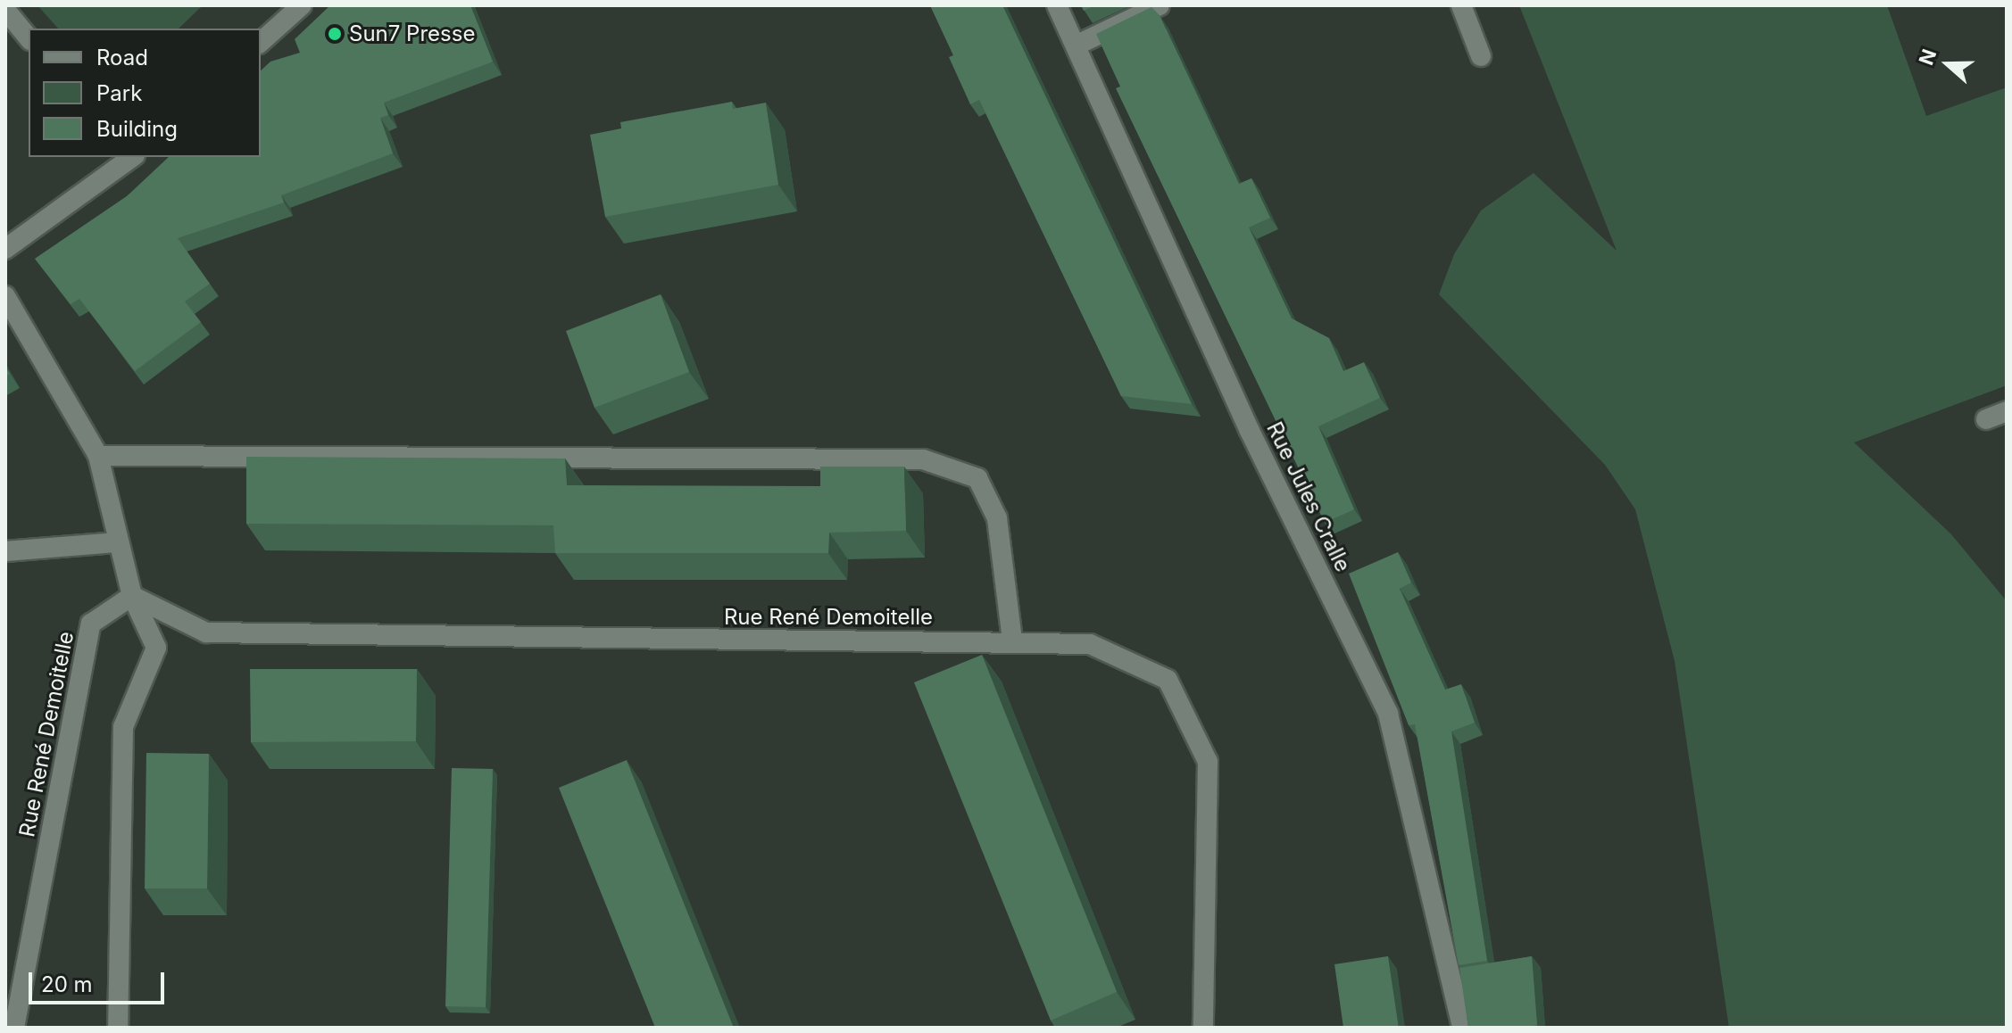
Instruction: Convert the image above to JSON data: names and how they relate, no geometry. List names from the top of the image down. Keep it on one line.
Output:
{"streets":{"street":["Rue Jules Cralle","Rue René Demoitelle"]},"places":["Sun7 Presse"],"legend":["Road","Park","Building"],"scale_bar":"20 m","north":"left"}
